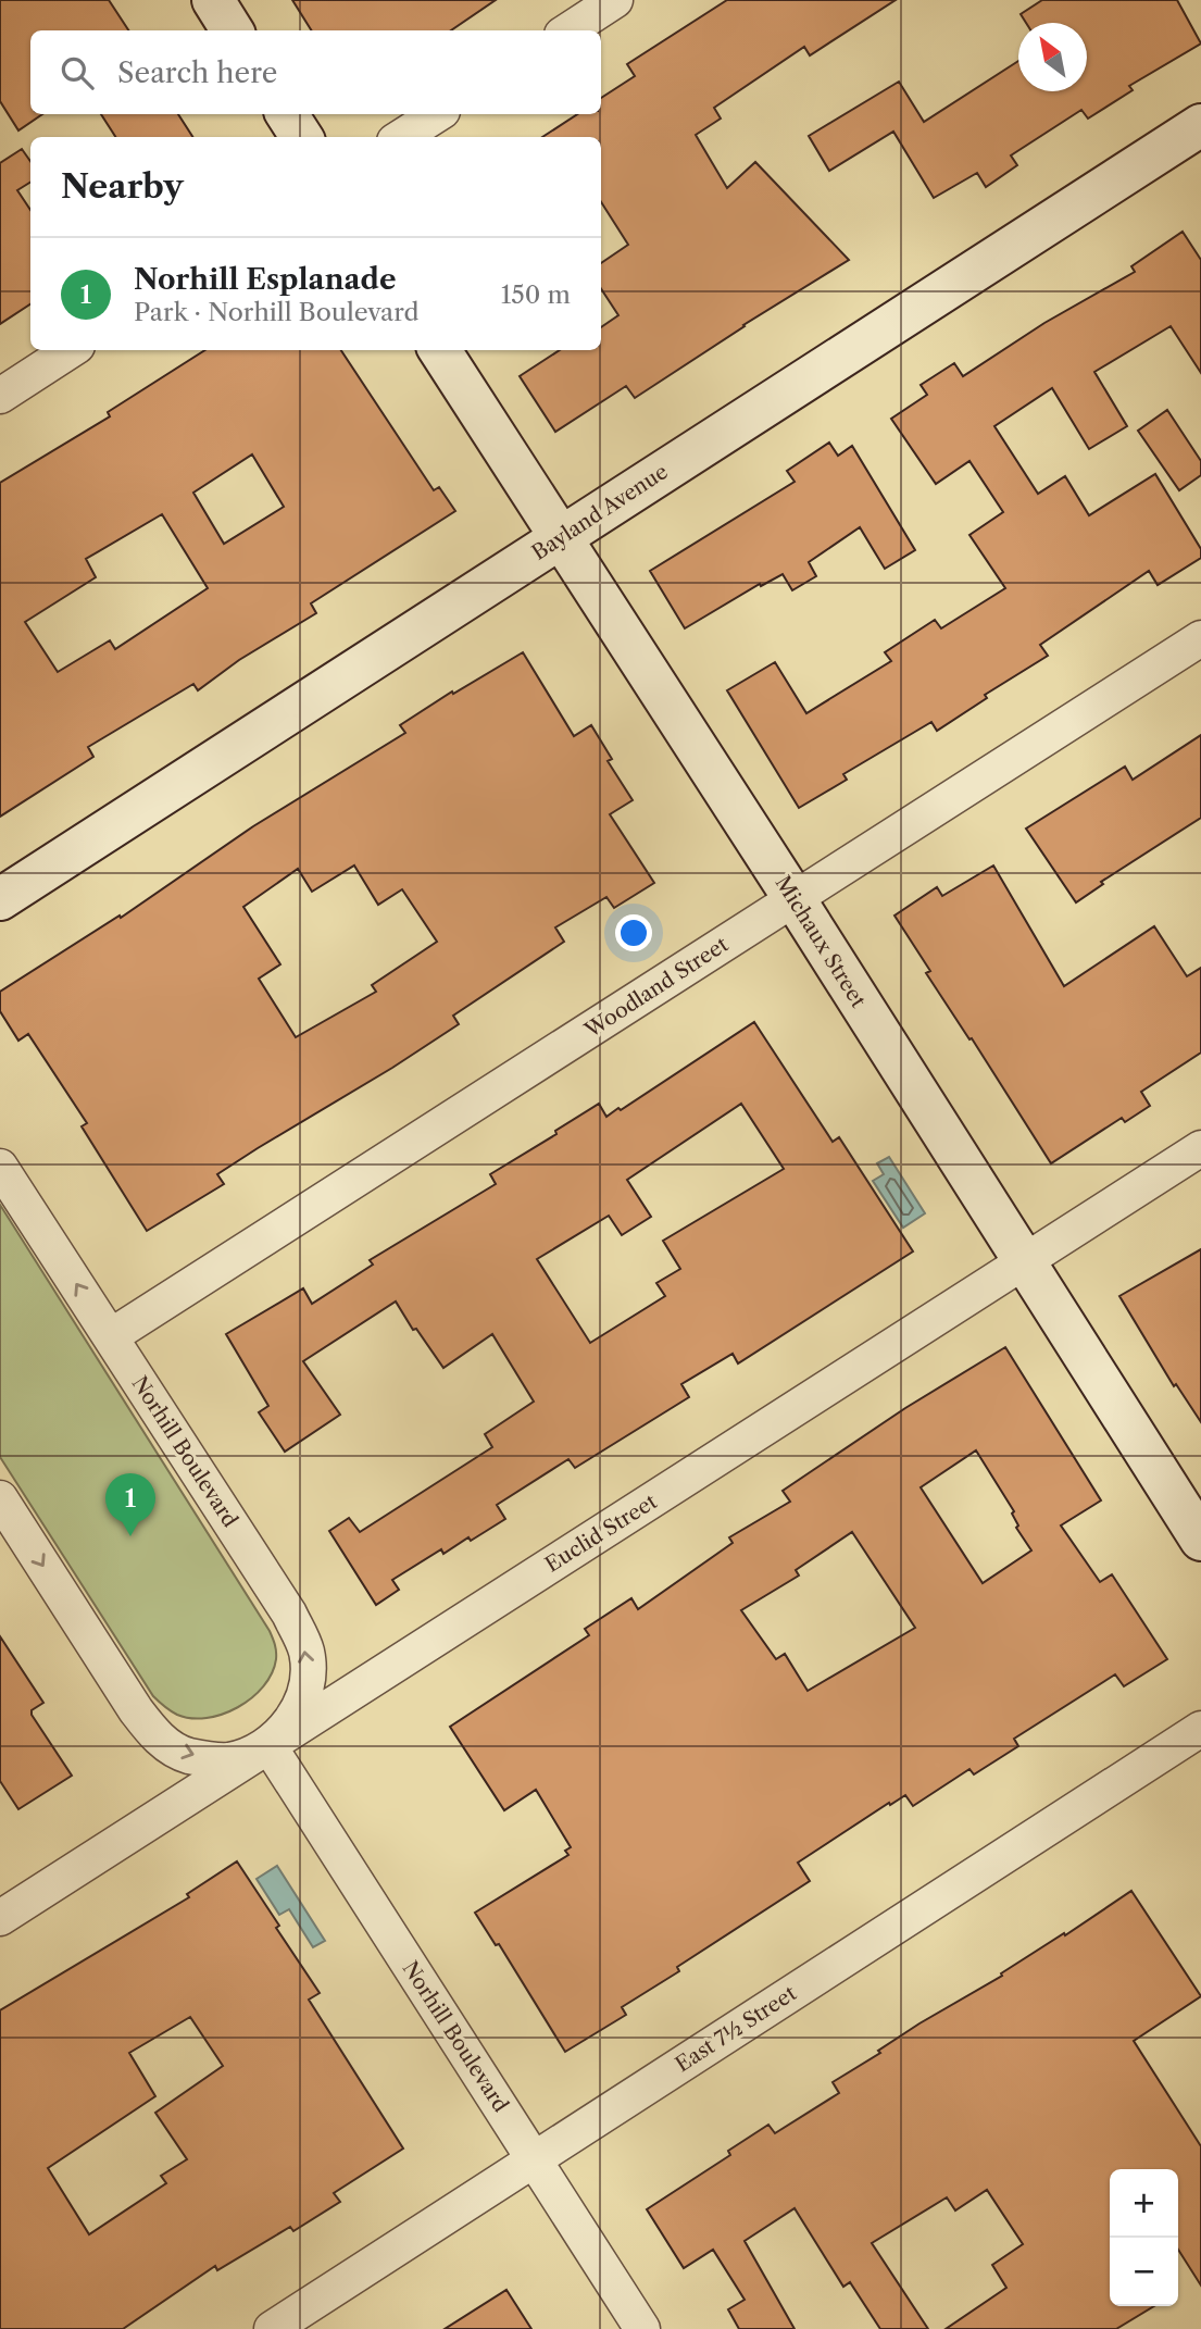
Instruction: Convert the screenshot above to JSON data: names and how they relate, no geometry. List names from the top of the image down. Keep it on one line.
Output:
{"streets":{"street":["Bayland Avenue","Michaux Street","Woodland Street","Norhill Boulevard","Euclid Street","East 7½ Street"]},"crossings":[["Bayland Avenue","Michaux Street"],["Michaux Street","Woodland Street"],["Michaux Street","Euclid Street"],["Woodland Street","Norhill Boulevard"],["Norhill Boulevard","Euclid Street"],["Norhill Boulevard","East 7½ Street"]],"north":"top left","page":{"search":"Search here","heading":"Nearby","list":[{"mark":"1","name":"Norhill Esplanade","note":"Park · Norhill Boulevard","value":"150 m"}],"pins":"1","map_buttons":["+","−"]}}
